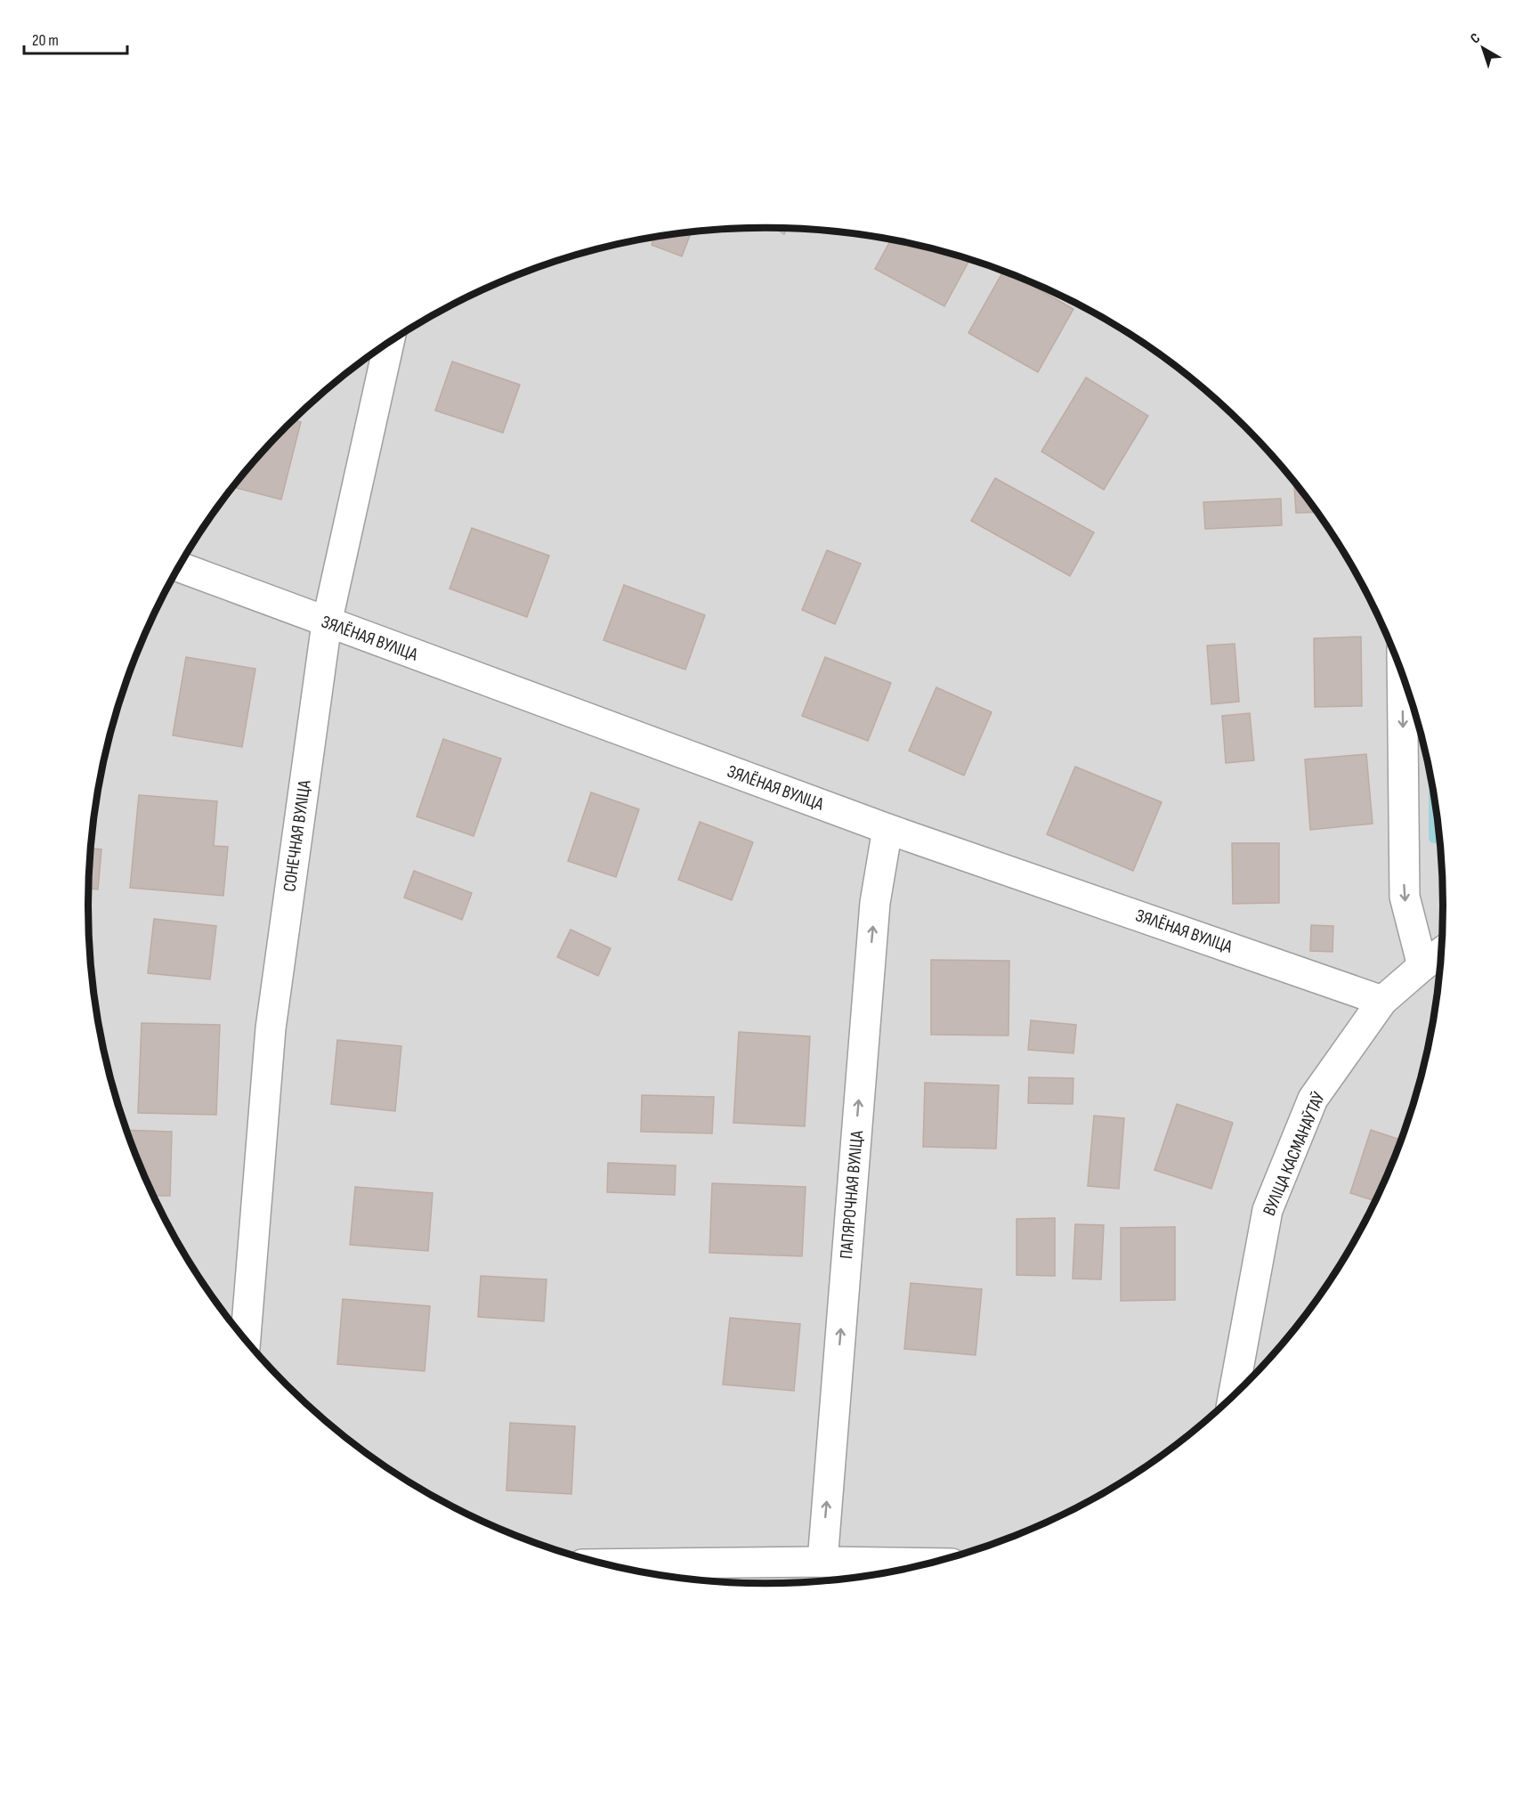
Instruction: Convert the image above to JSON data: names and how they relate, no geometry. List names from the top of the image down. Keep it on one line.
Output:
{"streets":{"street":["ЗЯЛЁНАЯ ВУЛІЦА","СОНЕЧНАЯ ВУЛІЦА","ВУЛІЦА КАСМАНАЎТАЎ","ПАПЯРОЧНАЯ ВУЛІЦА"]},"crossings":[["ЗЯЛЁНАЯ ВУЛІЦА","СОНЕЧНАЯ ВУЛІЦА"],["ЗЯЛЁНАЯ ВУЛІЦА","ВУЛІЦА КАСМАНАЎТАЎ"],["ЗЯЛЁНАЯ ВУЛІЦА","ПАПЯРОЧНАЯ ВУЛІЦА"]],"one_way":["ПАПЯРОЧНАЯ ВУЛІЦА"],"scale_bar":"20 m","north":"top left"}
